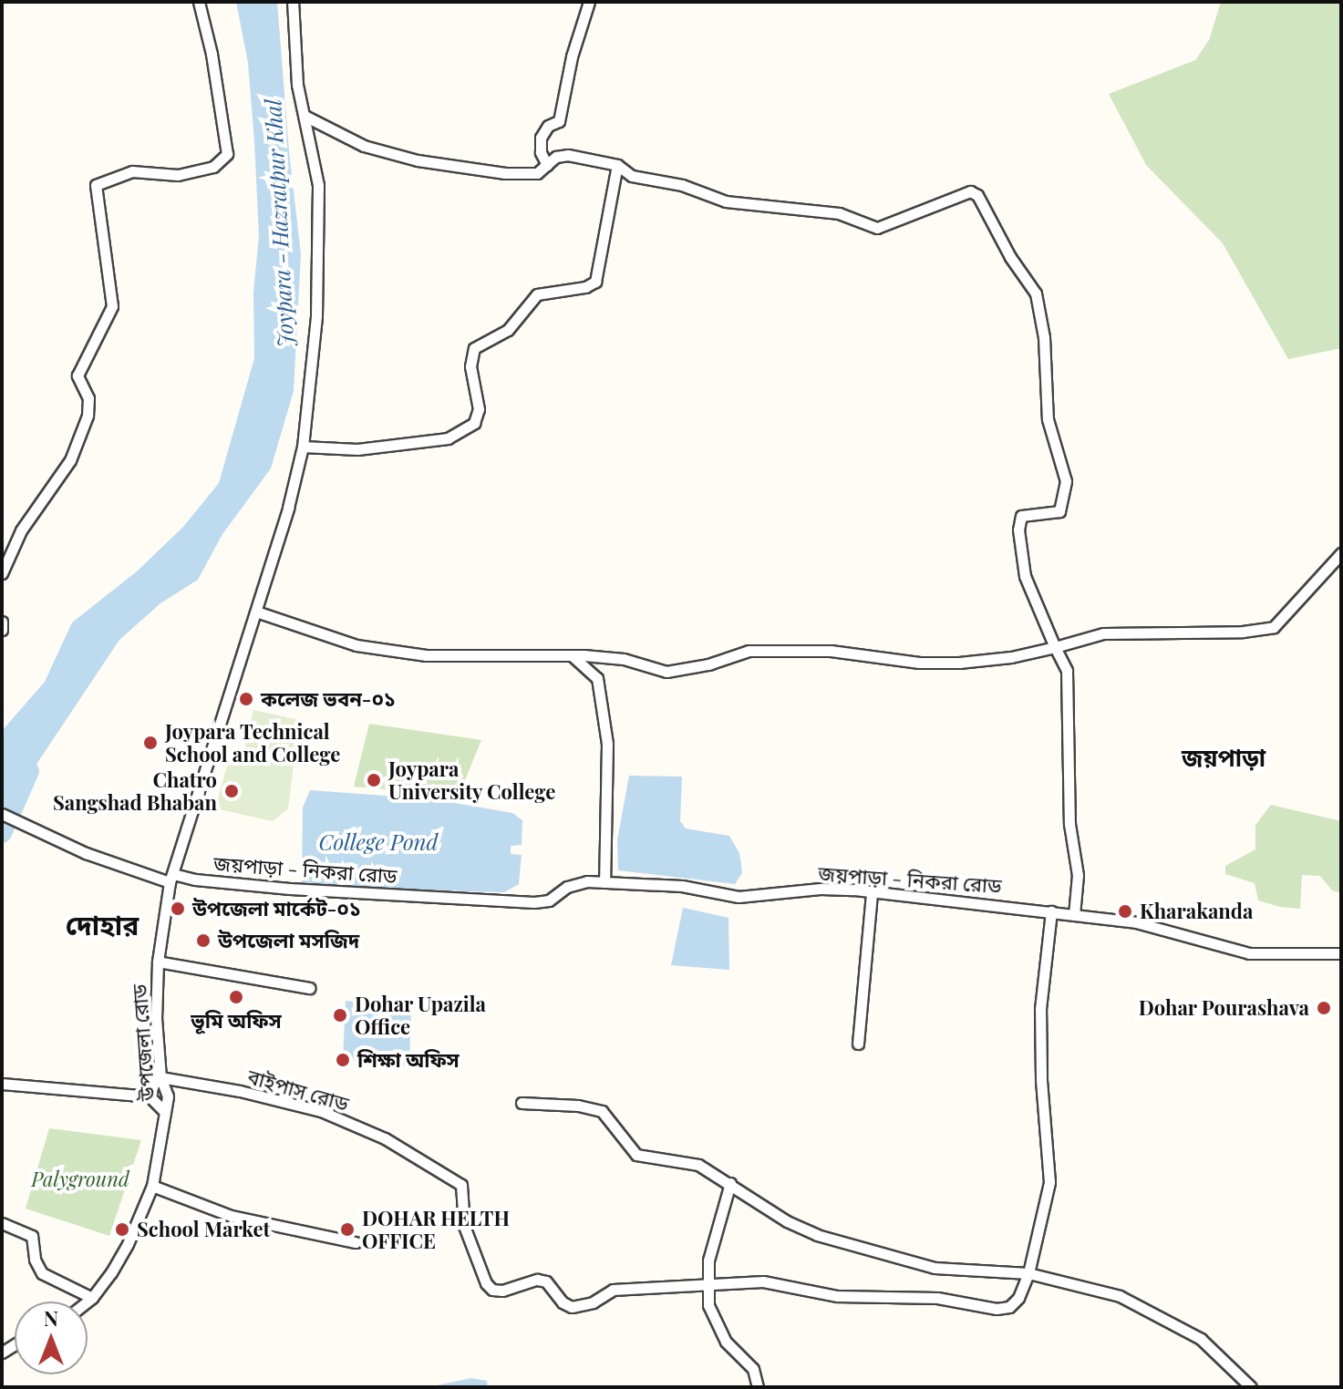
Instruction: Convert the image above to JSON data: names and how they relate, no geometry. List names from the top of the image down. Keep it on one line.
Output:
{"streets":{"street":["জয়পাড়া - নিকরা রোড","উপজেলা রোড","বাইপাস রোড"]},"crossings":[["জয়পাড়া - নিকরা রোড","উপজেলা রোড"],["উপজেলা রোড","বাইপাস রোড"]],"districts":["জয়পাড়া","দোহার"],"water":["Joypara - Hazratpur Khal","College Pond"],"parks":["Palyground"],"places":["কলেজ ভবন-০১","Joypara Technical School and College","Joypara University College","Chatro Sangshad Bhaban","উপজেলা মার্কেট-০১","Kharakanda","উপজেলা মসজিদ","ভূমি অফিস","Dohar Pourashava","Dohar Upazila Office","শিক্ষা অফিস","School Market","DOHAR HELTH OFFICE"],"north":"top"}
